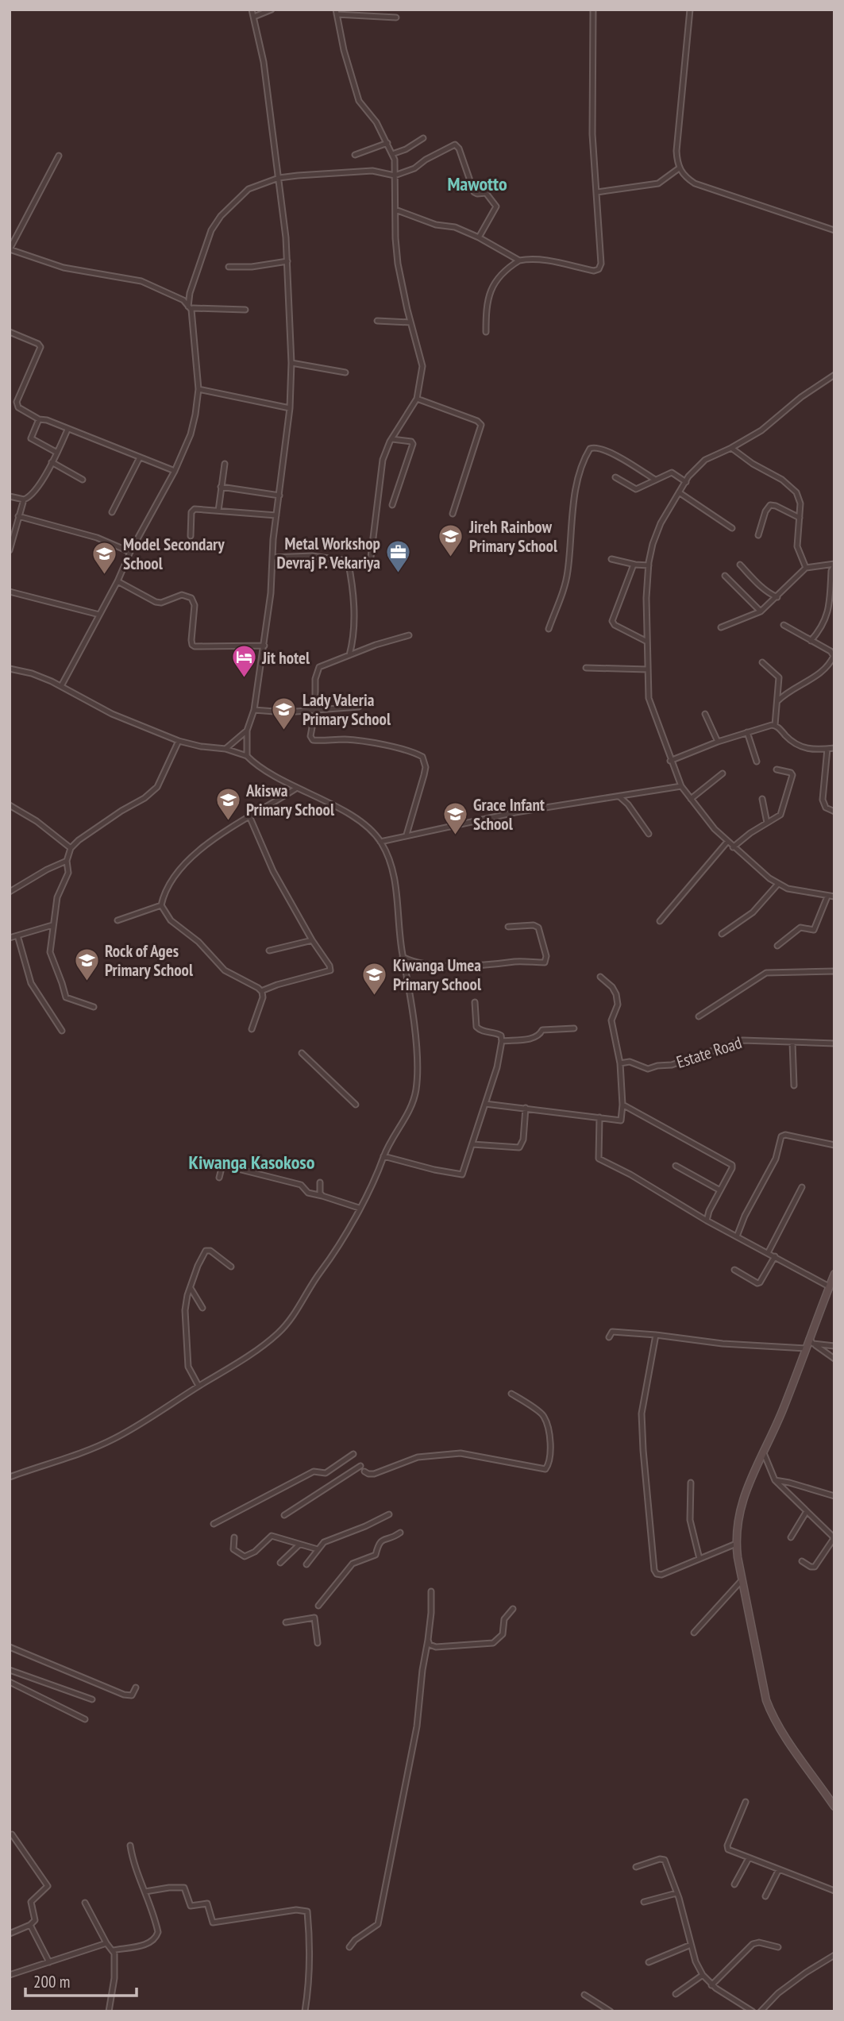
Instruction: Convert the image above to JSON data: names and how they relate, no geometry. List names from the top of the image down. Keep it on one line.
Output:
{"streets":{"street":["Estate Road"]},"districts":["Mawotto","Kiwanga Kasokoso"],"places":{"school or university":["Jireh Rainbow Primary School","Model Secondary School","Lady Valeria Primary School","Akiswa Primary School","Grace Infant School","Rock of Ages Primary School","Kiwanga Umea Primary School"],"office":["Metal Workshop Devraj P. Vekariya"],"hotel":["Jit hotel"]},"scale_bar":"200 m"}
